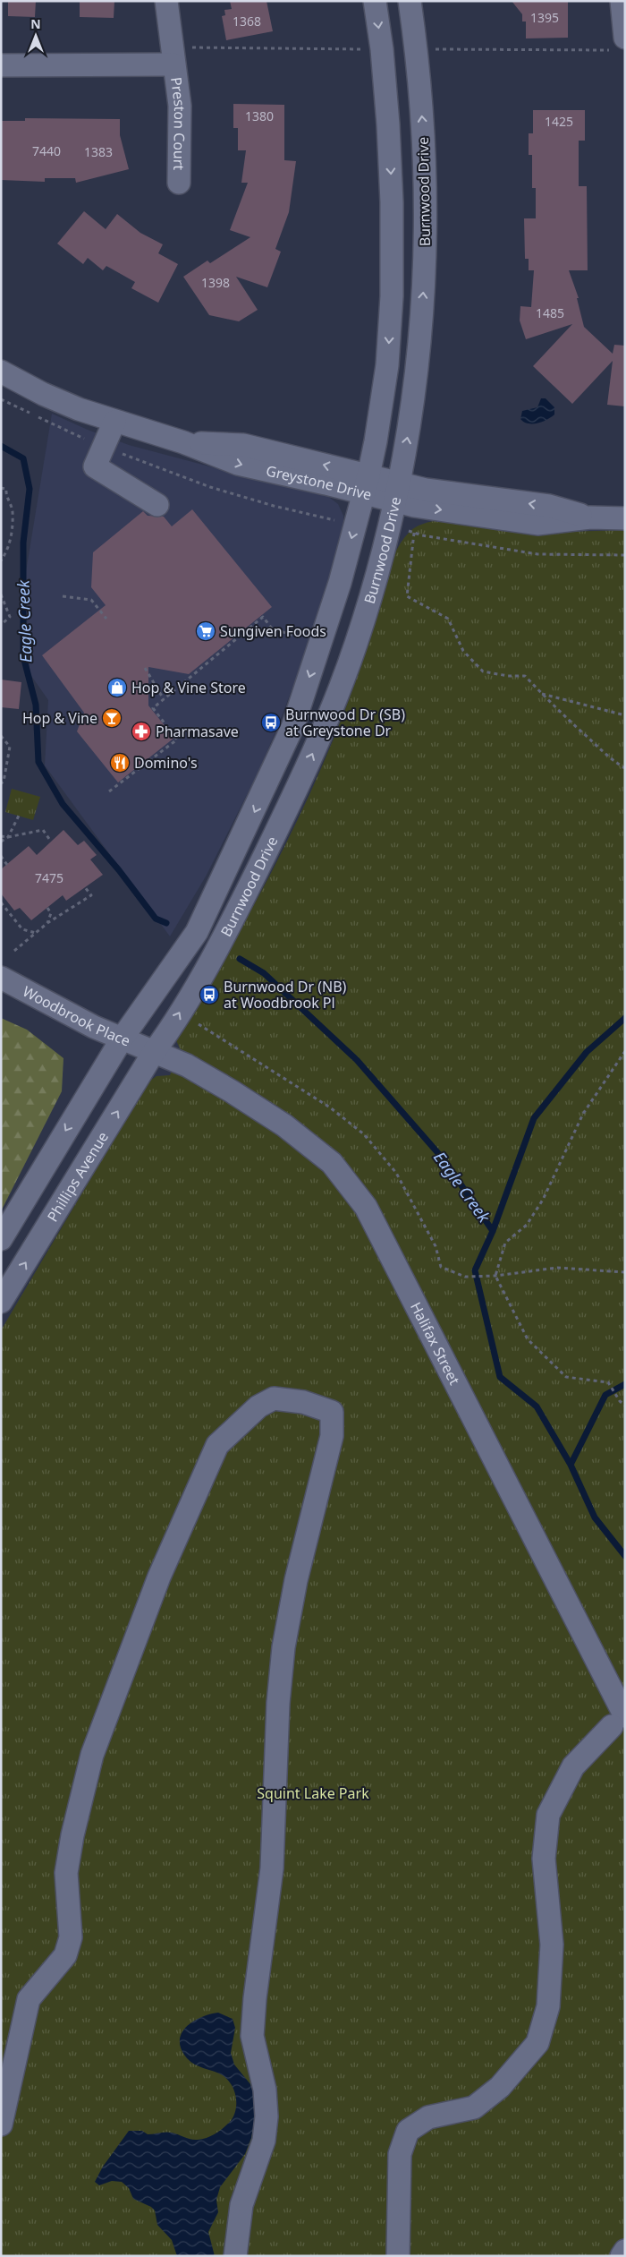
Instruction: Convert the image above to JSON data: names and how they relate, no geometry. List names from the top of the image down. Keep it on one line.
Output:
{"streets":{"street":["Preston Court","Burnwood Drive","Greystone Drive","Woodbrook Place","Phillips Avenue","Halifax Street"]},"crossings":[["Burnwood Drive","Greystone Drive"],["Burnwood Drive","Woodbrook Place"],["Burnwood Drive","Phillips Avenue"],["Burnwood Drive","Halifax Street"],["Woodbrook Place","Phillips Avenue"],["Woodbrook Place","Halifax Street"],["Phillips Avenue","Halifax Street"]],"water":["Eagle Creek"],"parks":["Squint Lake Park"],"places":{"supermarket":["Sungiven Foods"],"shop":["Hop & Vine Store"],"bar":["Hop & Vine"],"bus stop":["Burnwood Dr (SB) at Greystone Dr","Burnwood Dr (NB) at Woodbrook Pl"],"pharmacy":["Pharmasave"],"restaurant":["Domino's"]},"house_numbers":["1395","1368","1380","1425","7440","1383","1398","1485","7475"],"north":"top"}
